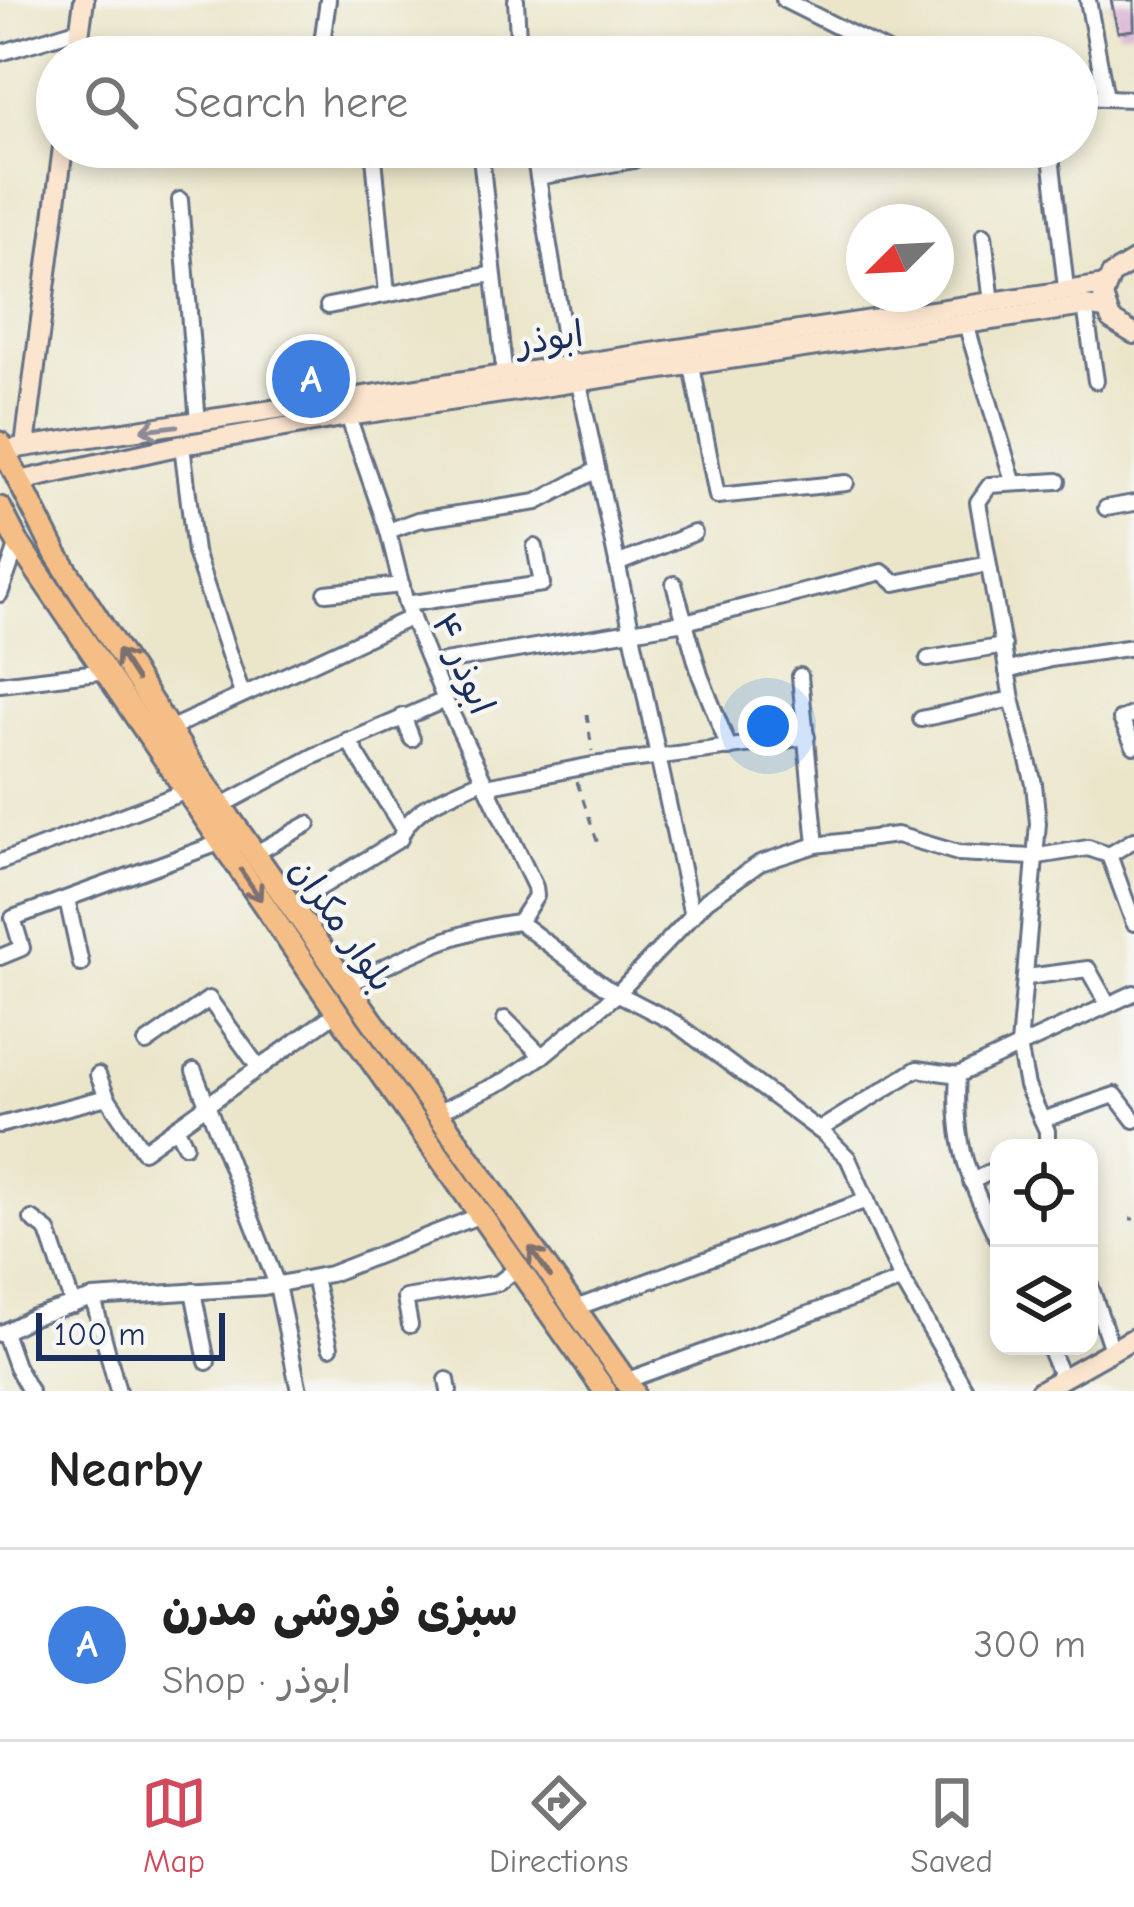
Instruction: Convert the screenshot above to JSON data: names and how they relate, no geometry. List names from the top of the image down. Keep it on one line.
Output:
{"streets":{"main road":["ابوذر","بلوار مکران"],"street":["ابوذر ۴"]},"crossings":[["ابوذر","ابوذر ۴"],["ابوذر","بلوار مکران"]],"scale_bar":"100 m","north":"bottom left","page":{"search":"Search here","pins":"A","scale":"100 m","heading":"Nearby","list":[{"mark":"A","name":"سبزی فروشی مدرن","note":"Shop · ابوذر","value":"300 m"}],"nav":["Map","Directions","Saved"]}}
